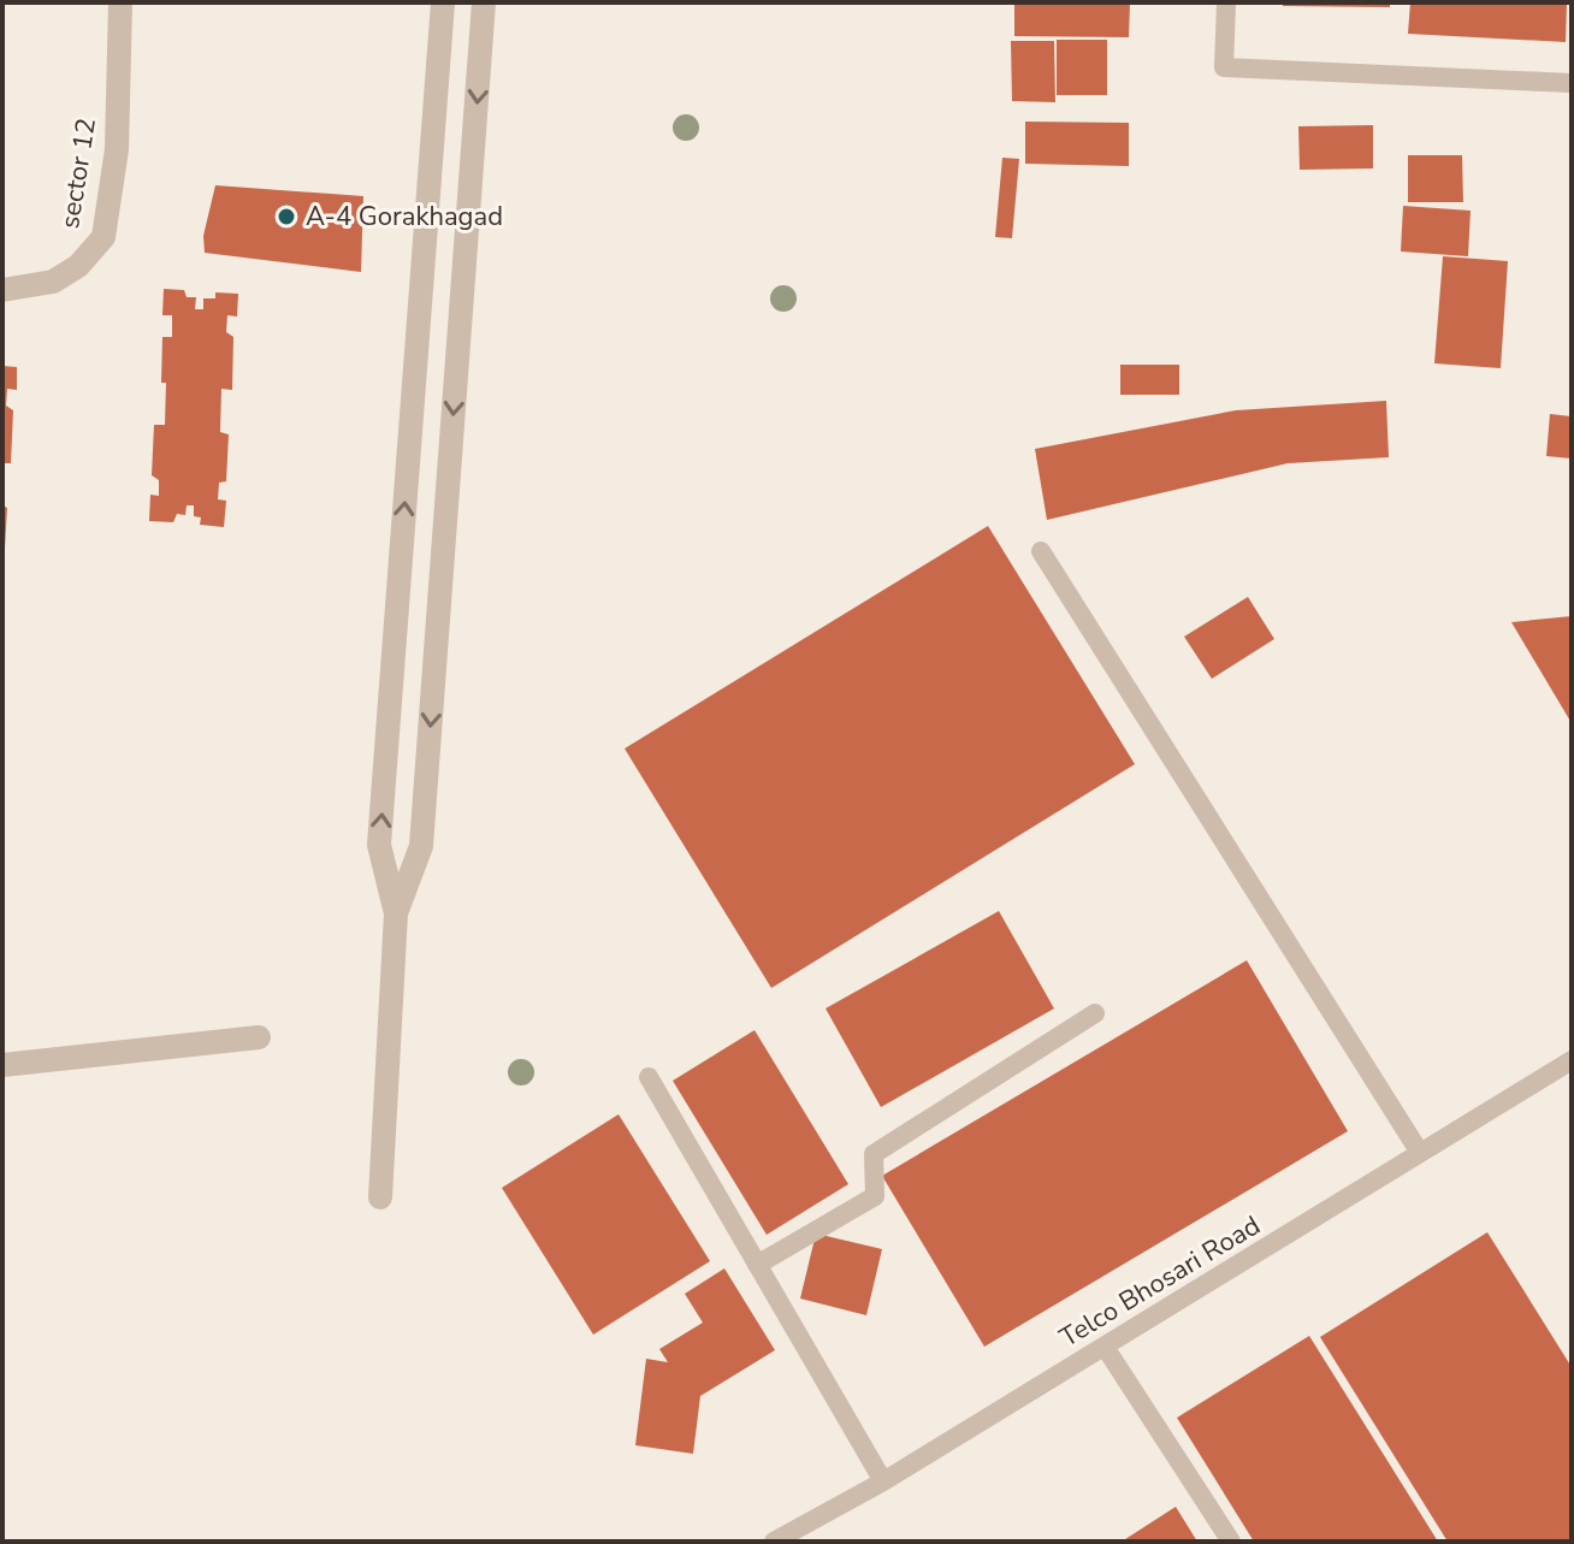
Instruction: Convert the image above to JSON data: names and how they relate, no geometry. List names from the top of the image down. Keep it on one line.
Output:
{"streets":{"street":["sector 12"],"lane":["Telco Bhosari Road"]},"places":["A-4 Gorakhagad"]}
